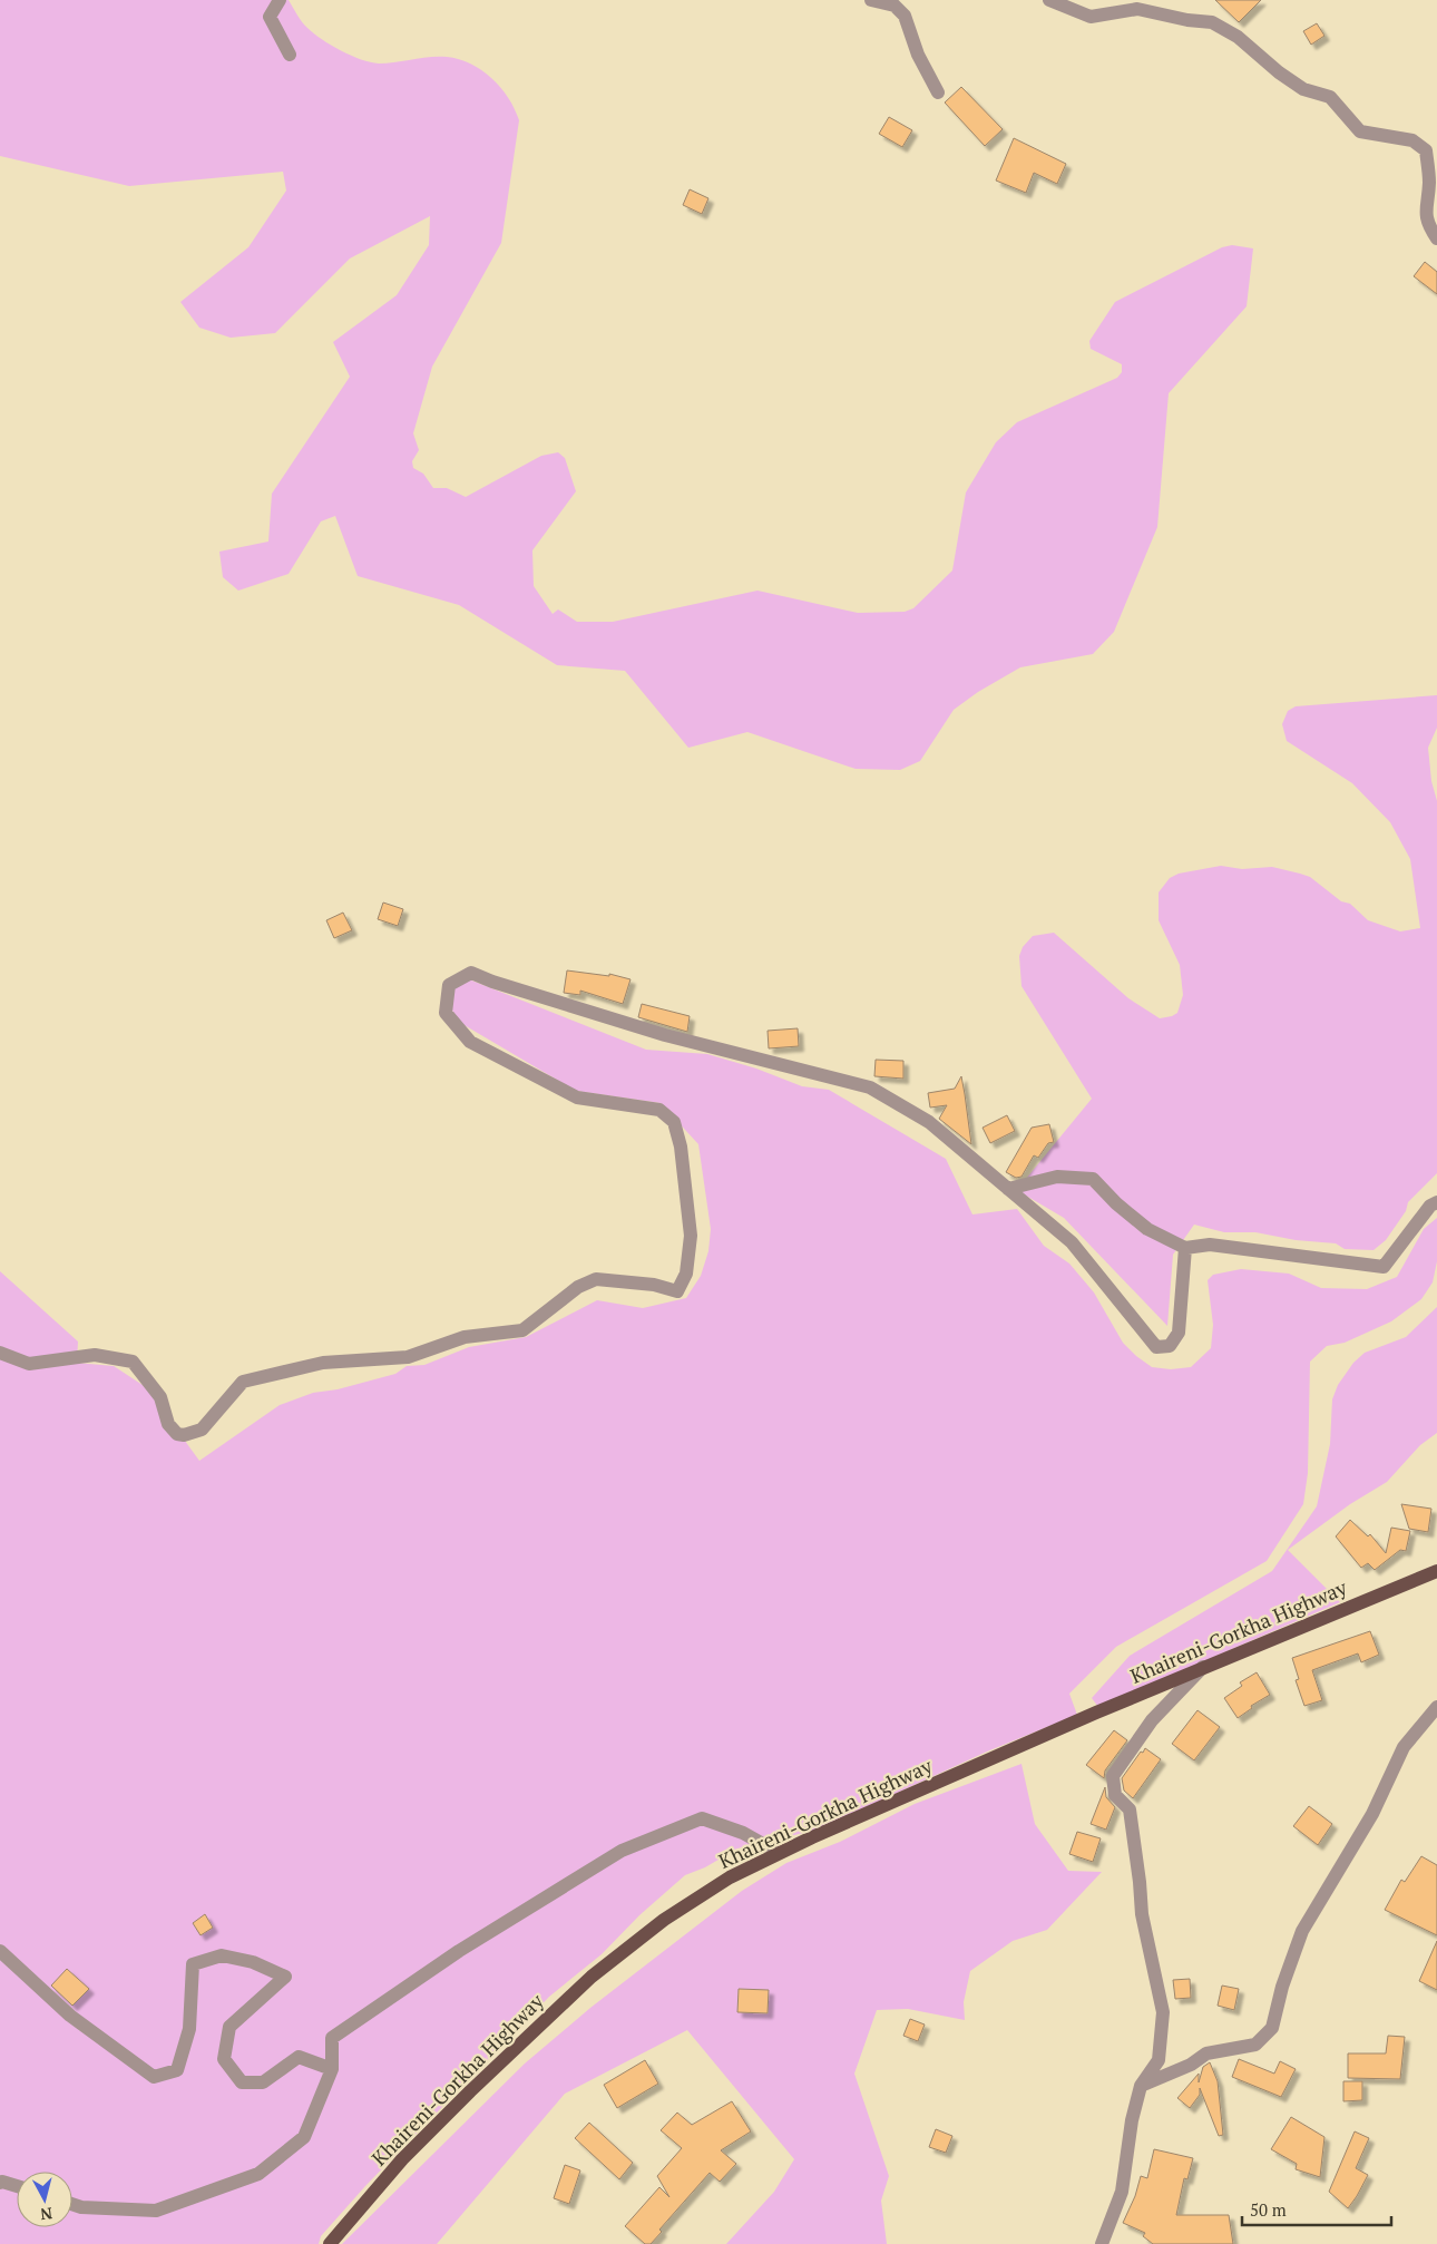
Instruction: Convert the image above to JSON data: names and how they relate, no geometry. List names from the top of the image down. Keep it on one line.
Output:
{"streets":{"main road":["Khaireni-Gorkha Highway"]},"scale_bar":"50 m","north":"bottom"}
